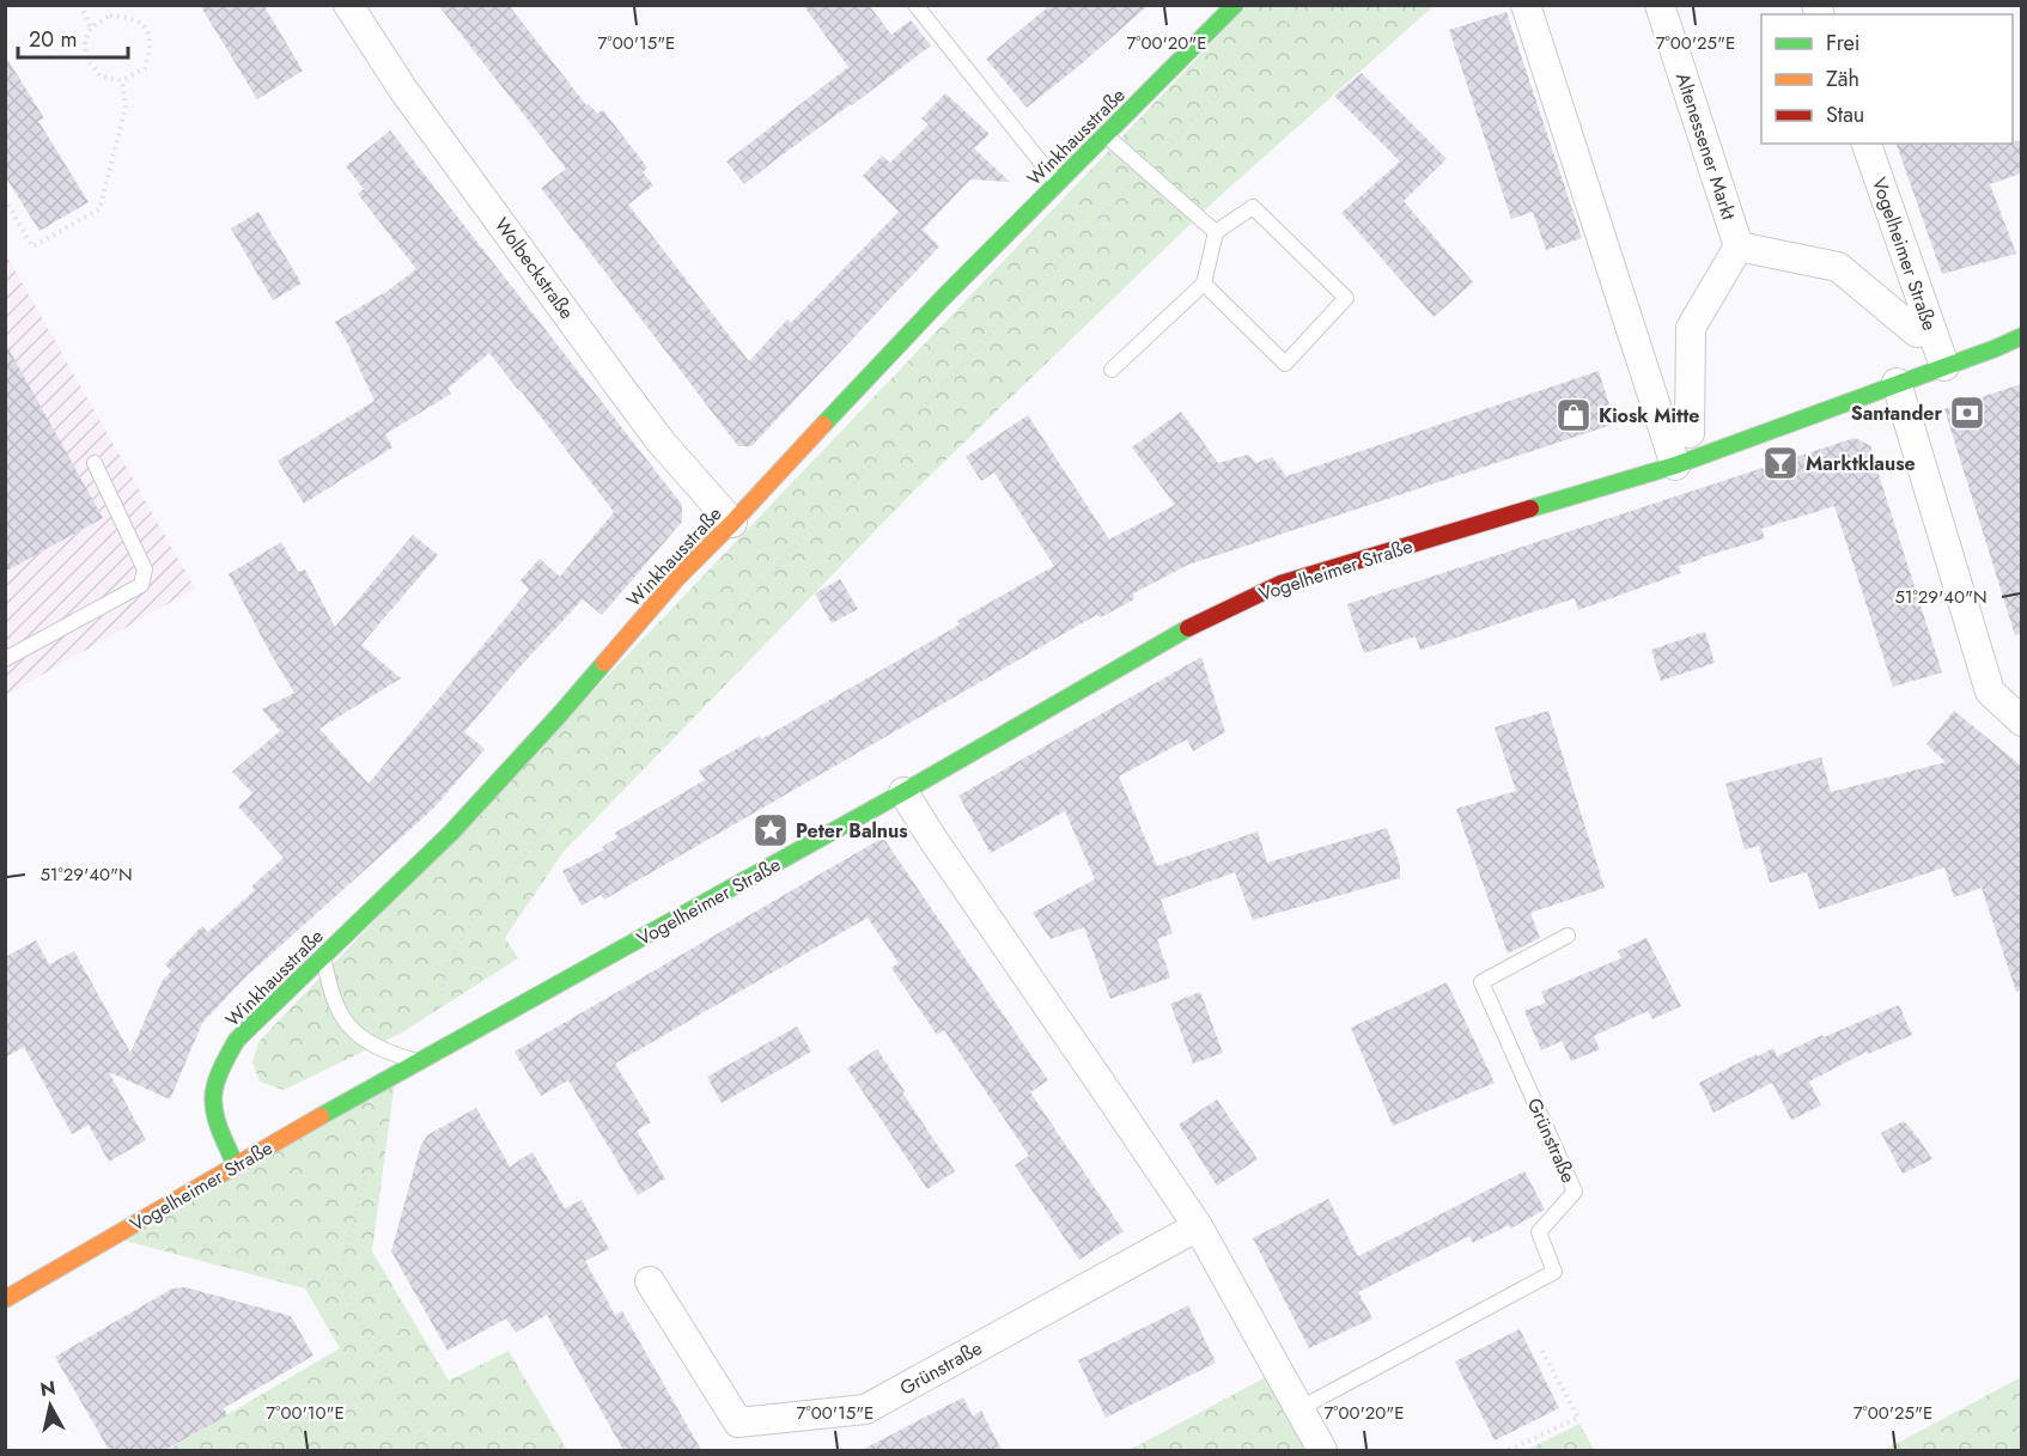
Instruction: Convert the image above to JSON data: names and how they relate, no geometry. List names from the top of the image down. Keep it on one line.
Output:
{"streets":{"main road":["Winkhausstraße","Vogelheimer Straße"],"street":["Altenessener Markt","Wolbeckstraße","Grünstraße"]},"crossings":[["Winkhausstraße","Vogelheimer Straße"],["Winkhausstraße","Wolbeckstraße"]],"places":{"bank":["Santander"],"shop":["Kiosk Mitte"],"bar":["Marktklause"],"place":["Peter Balnus"]},"legend":["Frei","Zäh","Stau"],"scale_bar":"20 m","north":"top","coordinates":["7°00'15\"E","7°00'20\"E","7°00'25\"E","51°29'40\"N","7°00'10\"E"]}
